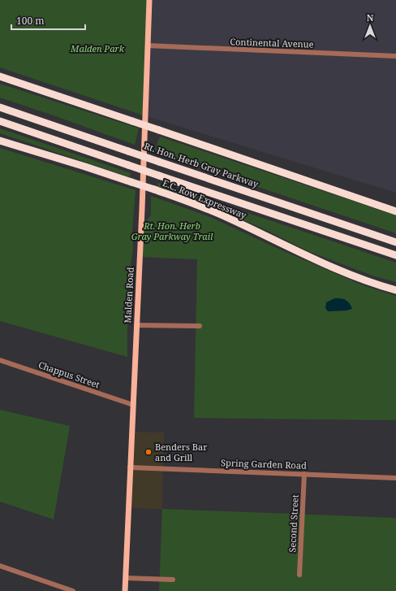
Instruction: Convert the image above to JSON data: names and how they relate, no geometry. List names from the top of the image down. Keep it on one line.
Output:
{"streets":{"highway":["Rt. Hon. Herb Gray Parkway","E.C. Row Expressway"],"main road":["Malden Road"],"street":["Continental Avenue","Chappus Street","Spring Garden Road","Second Street"]},"crossings":[["Continental Avenue","Malden Road"],["Malden Road","Chappus Street"],["Malden Road","Spring Garden Road"],["Spring Garden Road","Second Street"]],"parks":["Malden Park","Rt. Hon. Herb Gray Parkway Trail"],"places":["Benders Bar and Grill"],"scale_bar":"100 m","north":"top"}
